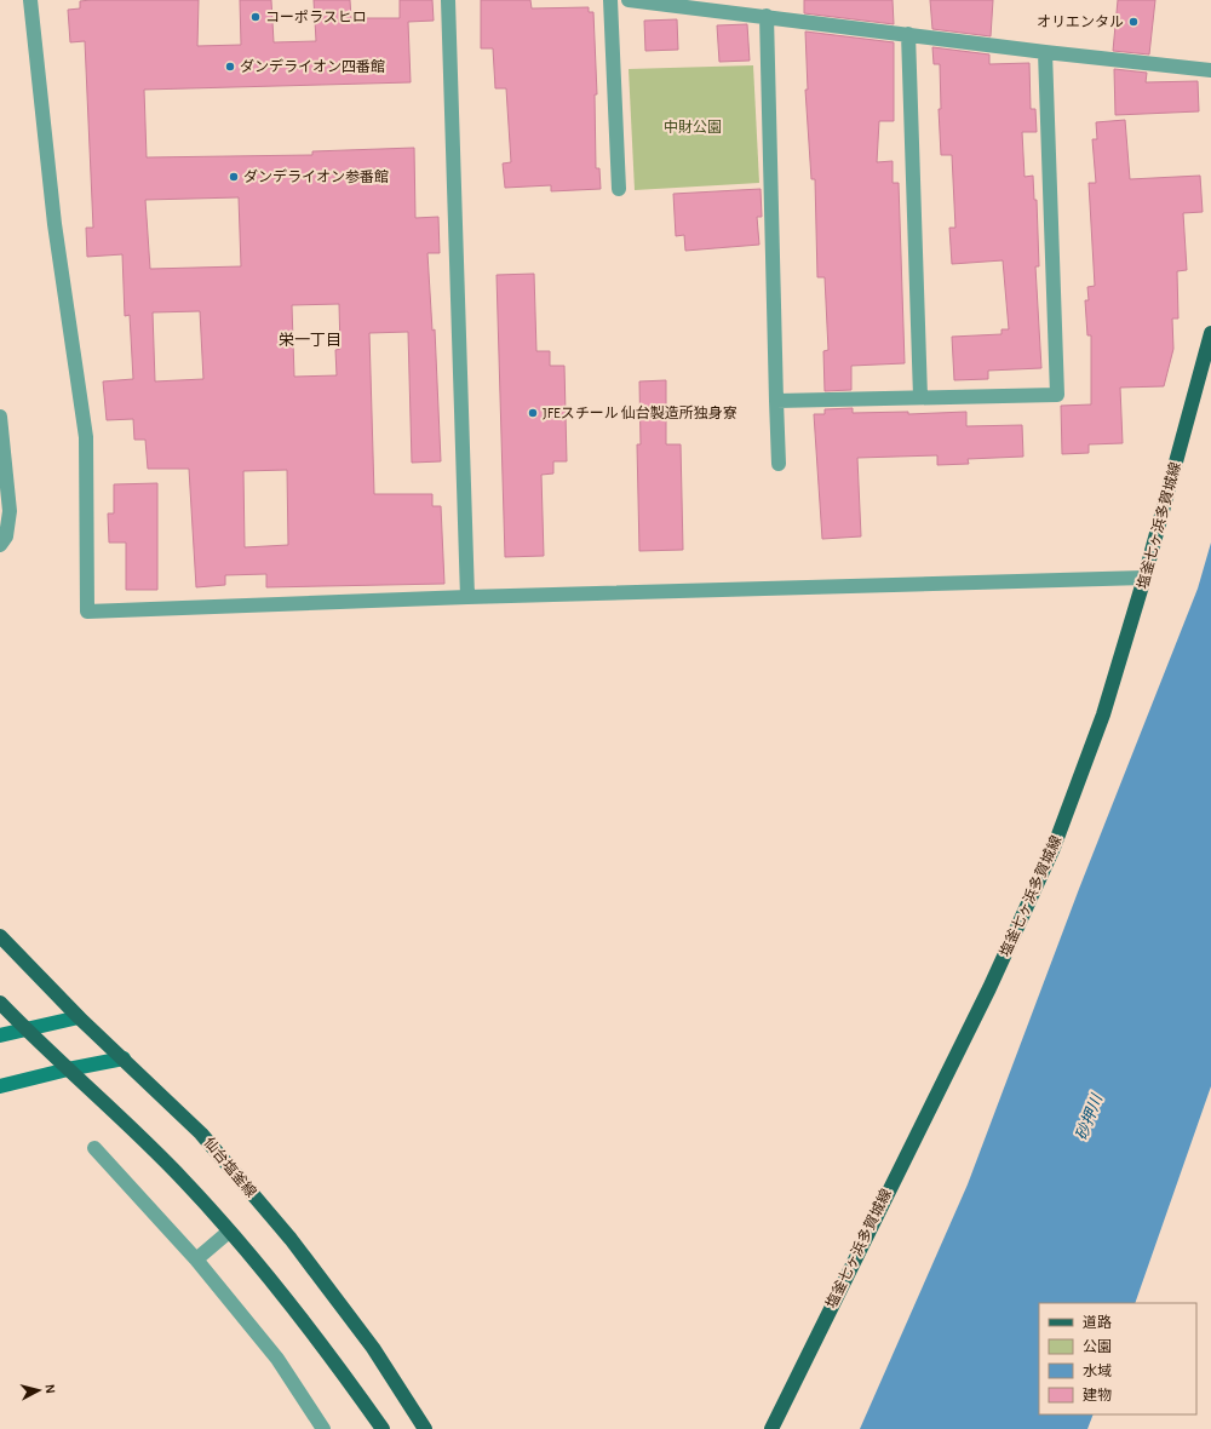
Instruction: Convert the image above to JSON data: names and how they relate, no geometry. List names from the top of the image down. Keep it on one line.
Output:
{"streets":{"main road":["塩釜七ヶ浜多賀城線","仙台塩釜線"]},"districts":["栄一丁目"],"water":["砂押川"],"parks":["中財公園"],"places":["コーポラスヒロ","オリエンタル","ダンデライオン四番館","ダンデライオン参番館","JFEスチール 仙台製造所独身寮"],"legend":["道路","公園","水域","建物"],"north":"right"}
